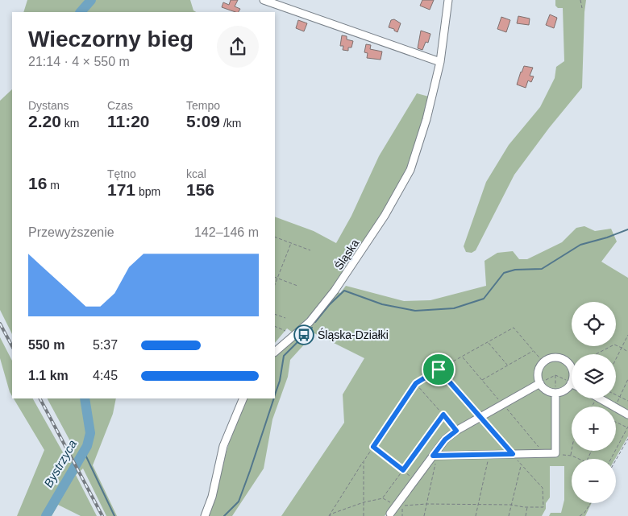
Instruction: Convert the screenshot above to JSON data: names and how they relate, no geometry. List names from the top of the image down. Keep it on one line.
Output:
{"streets":{"street":["Śląska"]},"water":["Bystrzyca"],"places":{"bus stop":["Śląska-Działki"]},"page":{"heading":["Wieczorny bieg","21:14 · 4 × 550 m"],"stats":[["Dystans","2.20 km"],["Czas","11:20"],["Tempo","5:09 /km"],["16 m"],["Tętno","171 bpm"],["kcal","156"]],"chart":["Przewyższenie","142–146 m"],"map_buttons":["+","−"],"list":[{"name":"550 m","note":"5:37"},{"name":"1.1 km","note":"4:45"}]}}
